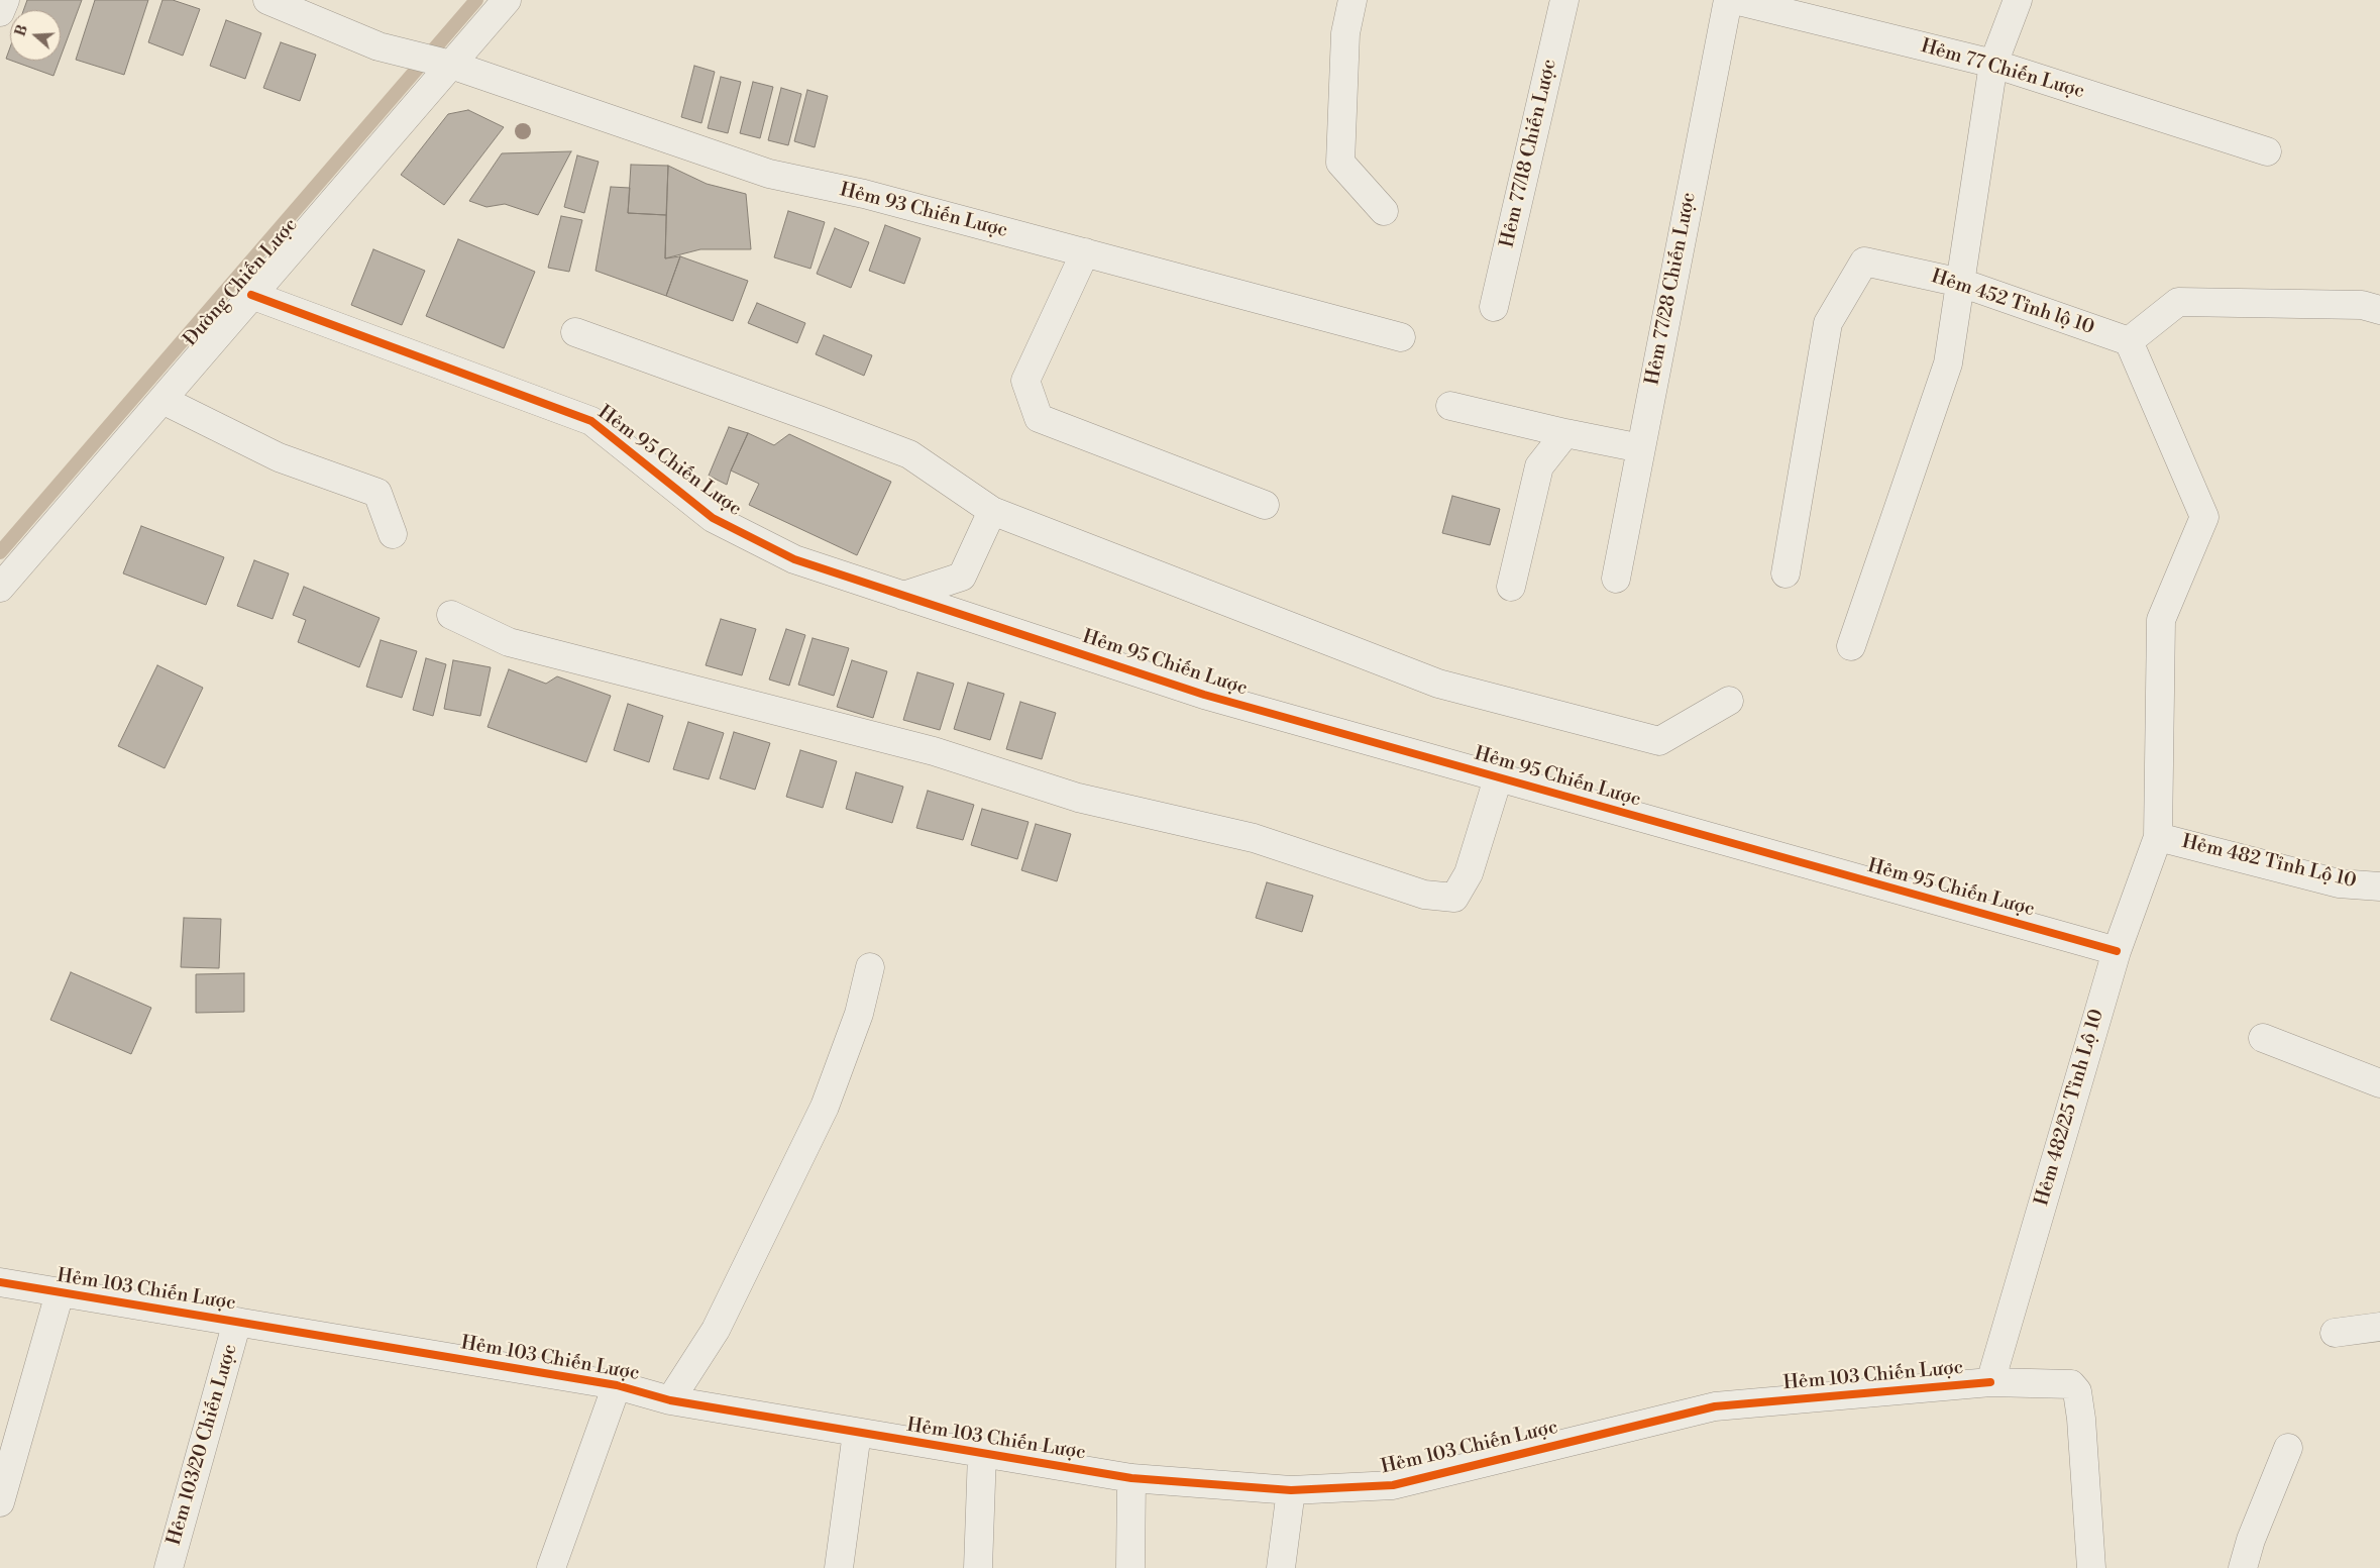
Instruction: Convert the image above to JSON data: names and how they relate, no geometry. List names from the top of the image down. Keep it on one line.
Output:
{"streets":{"street":["Hẻm 77 Chiến Lược","Hẻm 77/18 Chiến Lược","Hẻm 93 Chiến Lược","Đường Chiến Lược","Hẻm 77/28 Chiến Lược","Hẻm 452 Tỉnh lộ 10","Hẻm 95 Chiến Lược","Hẻm 482 Tỉnh Lộ 10","Hẻm 482/25 Tỉnh Lộ 10","Hẻm 103 Chiến Lược","Hẻm 103/20 Chiến Lược"]},"crossings":[["Hẻm 93 Chiến Lược","Đường Chiến Lược"],["Đường Chiến Lược","Hẻm 95 Chiến Lược"],["Hẻm 452 Tỉnh lộ 10","Hẻm 482/25 Tỉnh Lộ 10"],["Hẻm 95 Chiến Lược","Hẻm 482/25 Tỉnh Lộ 10"],["Hẻm 482 Tỉnh Lộ 10","Hẻm 482/25 Tỉnh Lộ 10"],["Hẻm 482/25 Tỉnh Lộ 10","Hẻm 103 Chiến Lược"],["Hẻm 103 Chiến Lược","Hẻm 103/20 Chiến Lược"]],"north":"left"}
